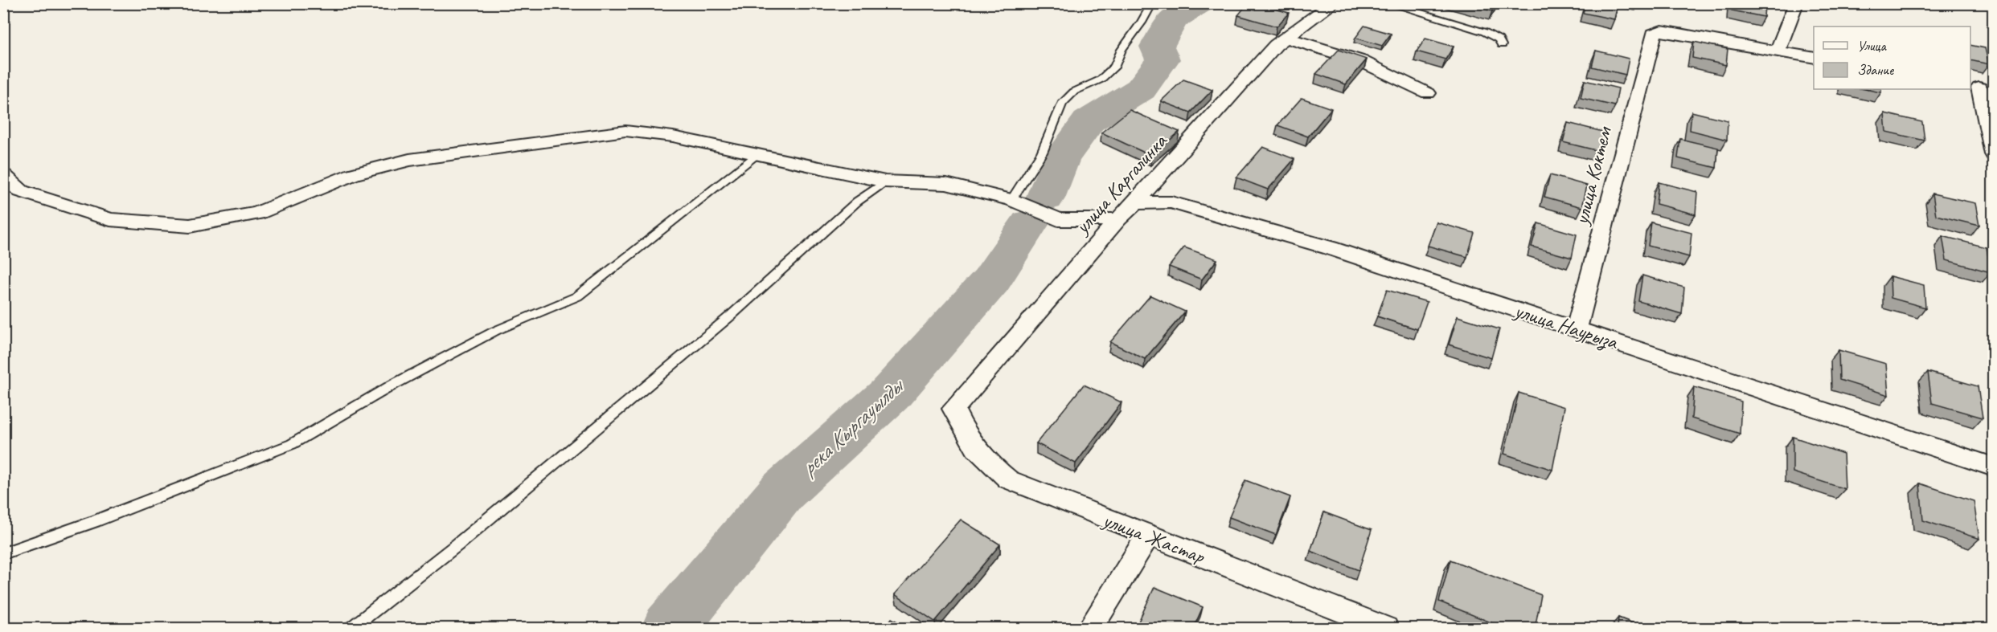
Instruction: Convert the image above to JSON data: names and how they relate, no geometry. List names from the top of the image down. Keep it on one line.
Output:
{"streets":{"street":["улица Коктем","улица Каргалинка","улица Наурыза","улица Жастар"]},"crossings":[["улица Коктем","улица Наурыза"],["улица Каргалинка","улица Наурыза"],["улица Каргалинка","улица Жастар"]],"water":["река Кыргауылды"],"legend":["Улица","Здание"]}
